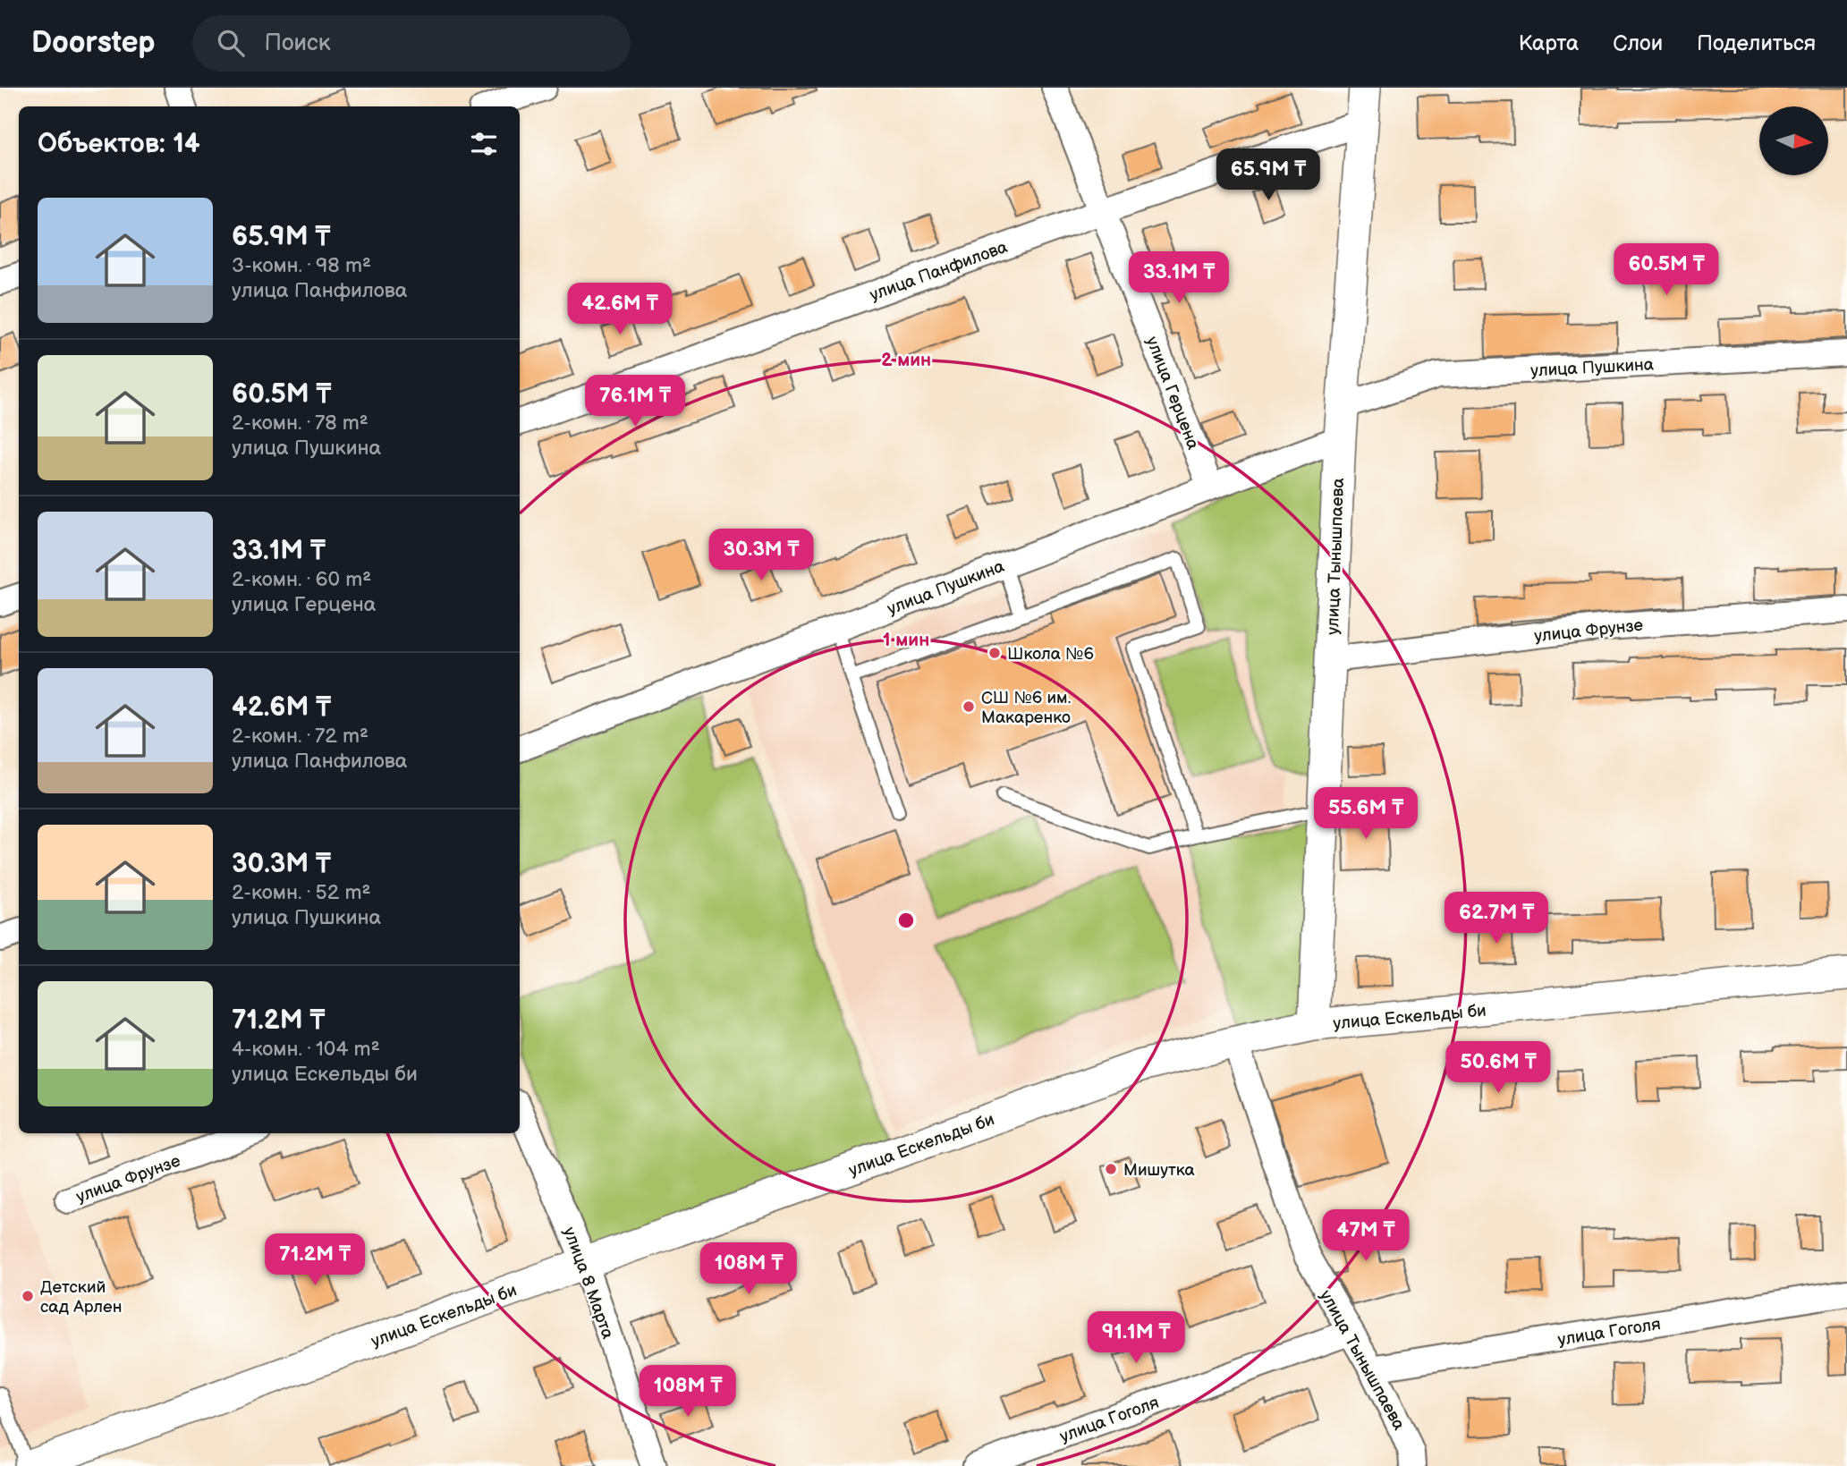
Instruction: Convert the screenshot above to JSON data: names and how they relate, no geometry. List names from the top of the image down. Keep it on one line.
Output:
{"streets":{"street":["улица Панфилова","улица Пушкина","улица Герцена","улица Тынышпаева","улица Фрунзе","улица Ескельды би","улица 8 Марта","улица Гоголя"]},"crossings":[["улица Панфилова","улица Герцена"],["улица Панфилова","улица Тынышпаева"],["улица Пушкина","улица Герцена"],["улица Пушкина","улица Тынышпаева"],["улица Тынышпаева","улица Фрунзе"],["улица Тынышпаева","улица Ескельды би"],["улица Тынышпаева","улица Гоголя"],["улица Ескельды би","улица 8 Марта"]],"places":["Школа №6","СШ №6 им. Макаренко","Мишутка","Детский сад Арлен"],"north":"right","page":{"header":"Doorstep","search":"Поиск","nav":["Карта","Слои","Поделиться"],"heading":"Объектов: 14","price":["65.9M ₸","60.5M ₸","33.1M ₸","42.6M ₸","76.1M ₸","30.3M ₸","55.6M ₸","62.7M ₸","50.6M ₸","47M ₸","71.2M ₸","108M ₸","91.1M ₸","108M ₸"],"list":[{"name":"65.9M ₸","note":"3-комн. · 98 m² · улица Панфилова"},{"name":"60.5M ₸","note":"2-комн. · 78 m² · улица Пушкина"},{"name":"33.1M ₸","note":"2-комн. · 60 m² · улица Герцена"},{"name":"42.6M ₸","note":"2-комн. · 72 m² · улица Панфилова"},{"name":"30.3M ₸","note":"2-комн. · 52 m² · улица Пушкина"},{"name":"71.2M ₸","note":"4-комн. · 104 m² · улица Ескельды би"}]},"rings":["2 мин","1 мин"]}
